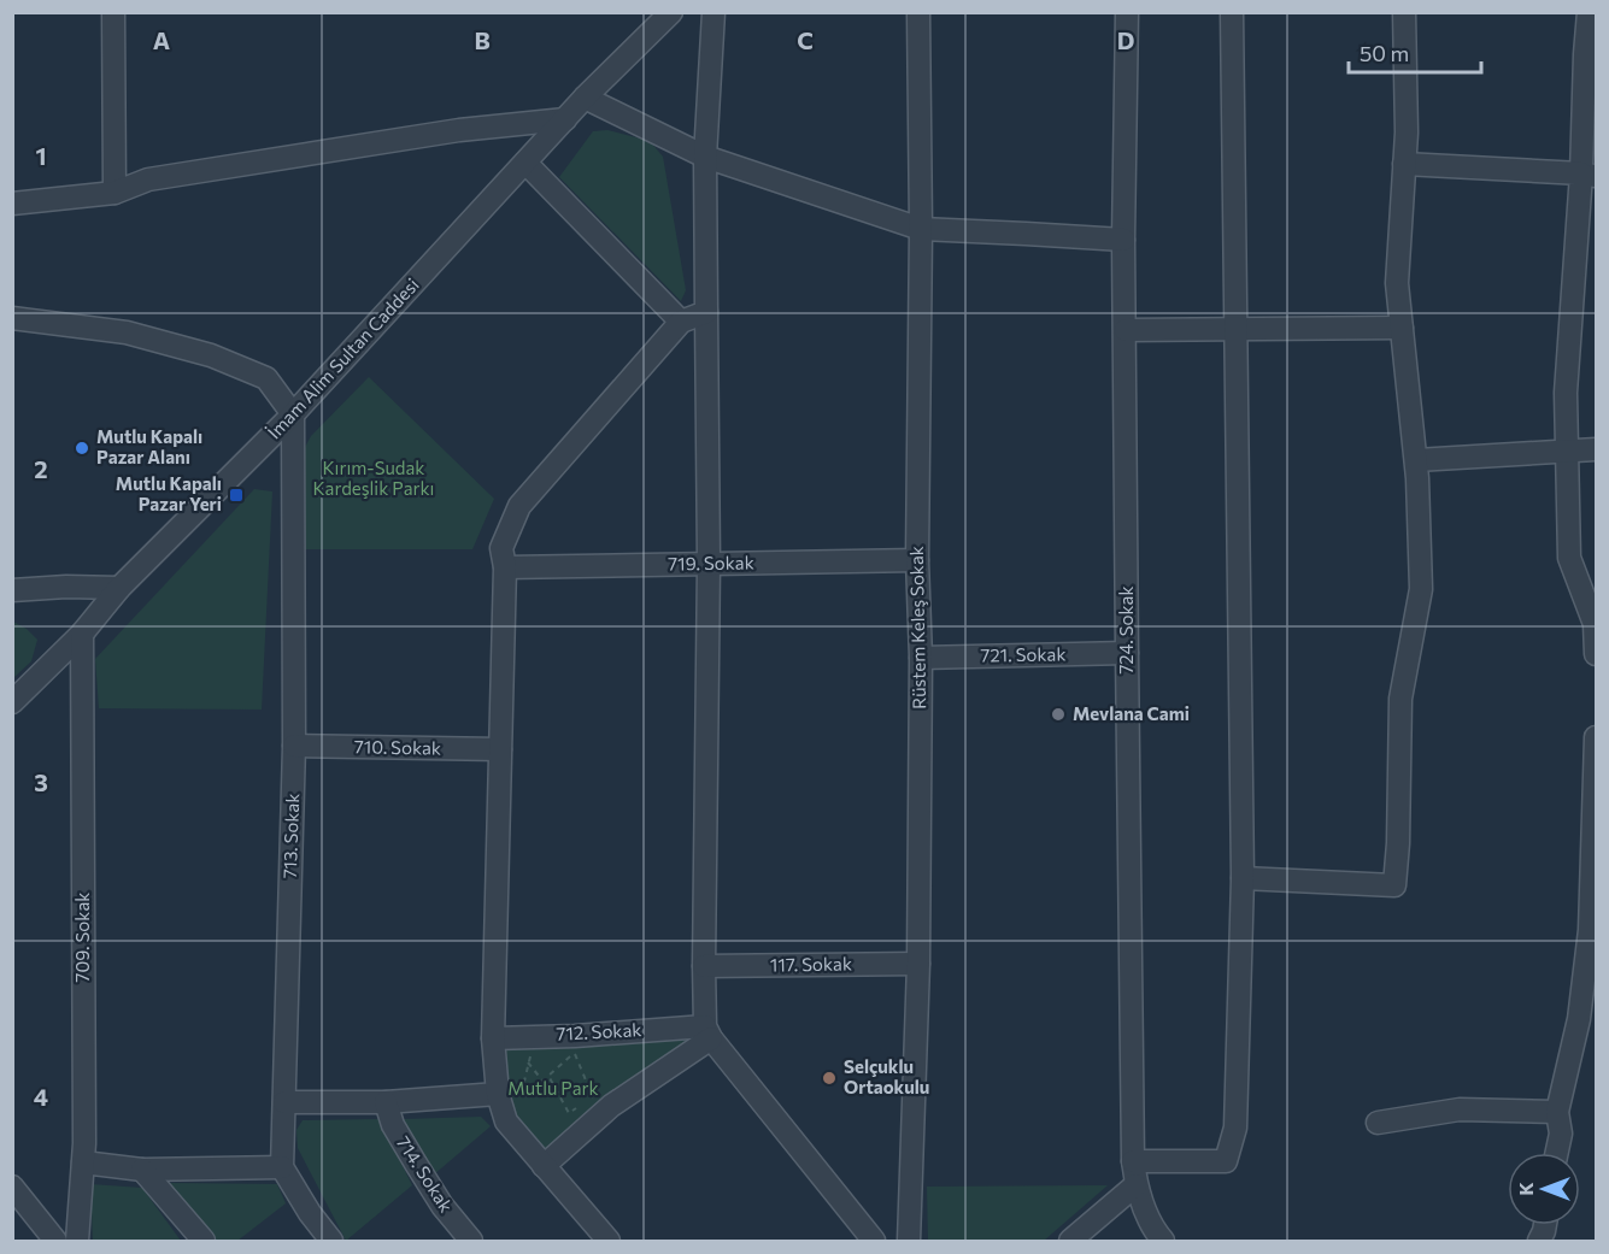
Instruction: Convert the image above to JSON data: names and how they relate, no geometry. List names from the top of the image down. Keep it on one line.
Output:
{"streets":{"street":["İmam Alim Sultan Caddesi","719. Sokak","Rüstem Keleş Sokak","724. Sokak","721. Sokak","710. Sokak","713. Sokak","709. Sokak","117. Sokak","712. Sokak","714. Sokak"]},"crossings":[["İmam Alim Sultan Caddesi","713. Sokak"],["İmam Alim Sultan Caddesi","709. Sokak"],["719. Sokak","Rüstem Keleş Sokak"],["Rüstem Keleş Sokak","721. Sokak"],["Rüstem Keleş Sokak","117. Sokak"],["724. Sokak","721. Sokak"],["710. Sokak","713. Sokak"]],"parks":["Kırım-Sudak Kardeşlik Parkı","Mutlu Park"],"places":{"other":["Mutlu Kapalı Pazar Alanı","Mevlana Cami","Selçuklu Ortaokulu"],"transit":["Mutlu Kapalı Pazar Yeri"]},"scale_bar":"50 m","north":"left","grid":{"columns":["A","B","C","D"],"rows":["1","2","3","4"]}}
